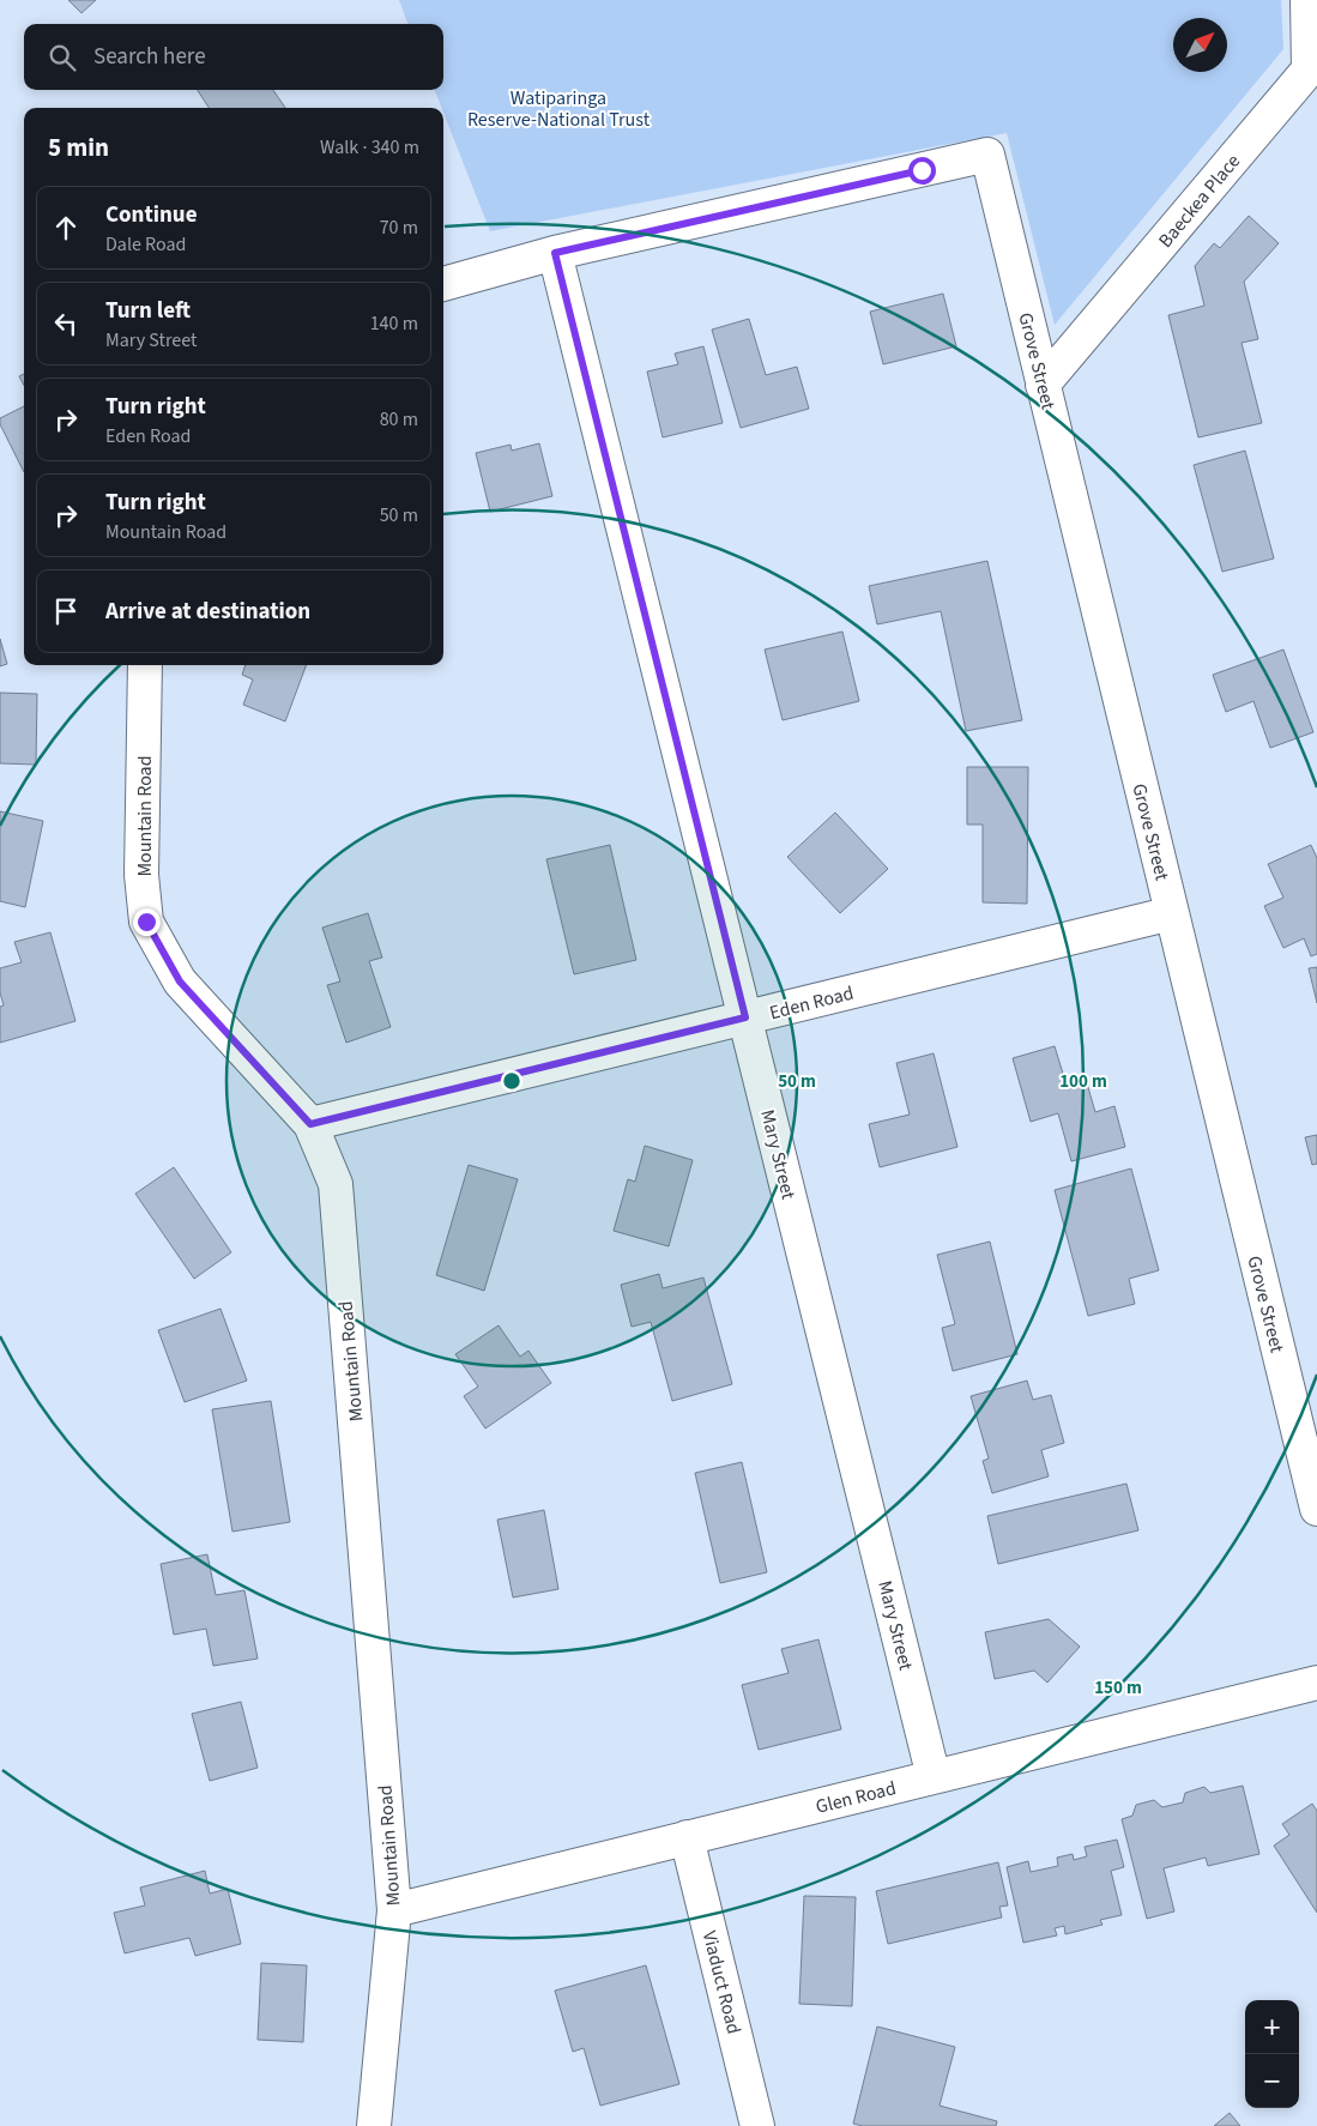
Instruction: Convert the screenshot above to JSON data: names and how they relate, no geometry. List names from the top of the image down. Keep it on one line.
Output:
{"streets":{"street":["Baeckea Place","Grove Street","Mountain Road","Eden Road","Mary Street","Glen Road","Viaduct Road"]},"crossings":[["Baeckea Place","Grove Street"],["Grove Street","Eden Road"],["Grove Street","Mary Street"],["Mountain Road","Eden Road"],["Mountain Road","Glen Road"],["Eden Road","Mary Street"],["Mary Street","Glen Road"],["Glen Road","Viaduct Road"]],"parks":["Watiparinga Reserve-National Trust"],"north":"top right","page":{"search":"Search here","heading":["5 min","Walk · 340 m"],"list":[["Continue","Dale Road","70 m"],["Turn left","Mary Street","140 m"],["Turn right","Eden Road","80 m"],["Turn right","Mountain Road","50 m"],"Arrive at destination"],"map_buttons":["+","−"]},"rings":["50 m","100 m","150 m"]}
